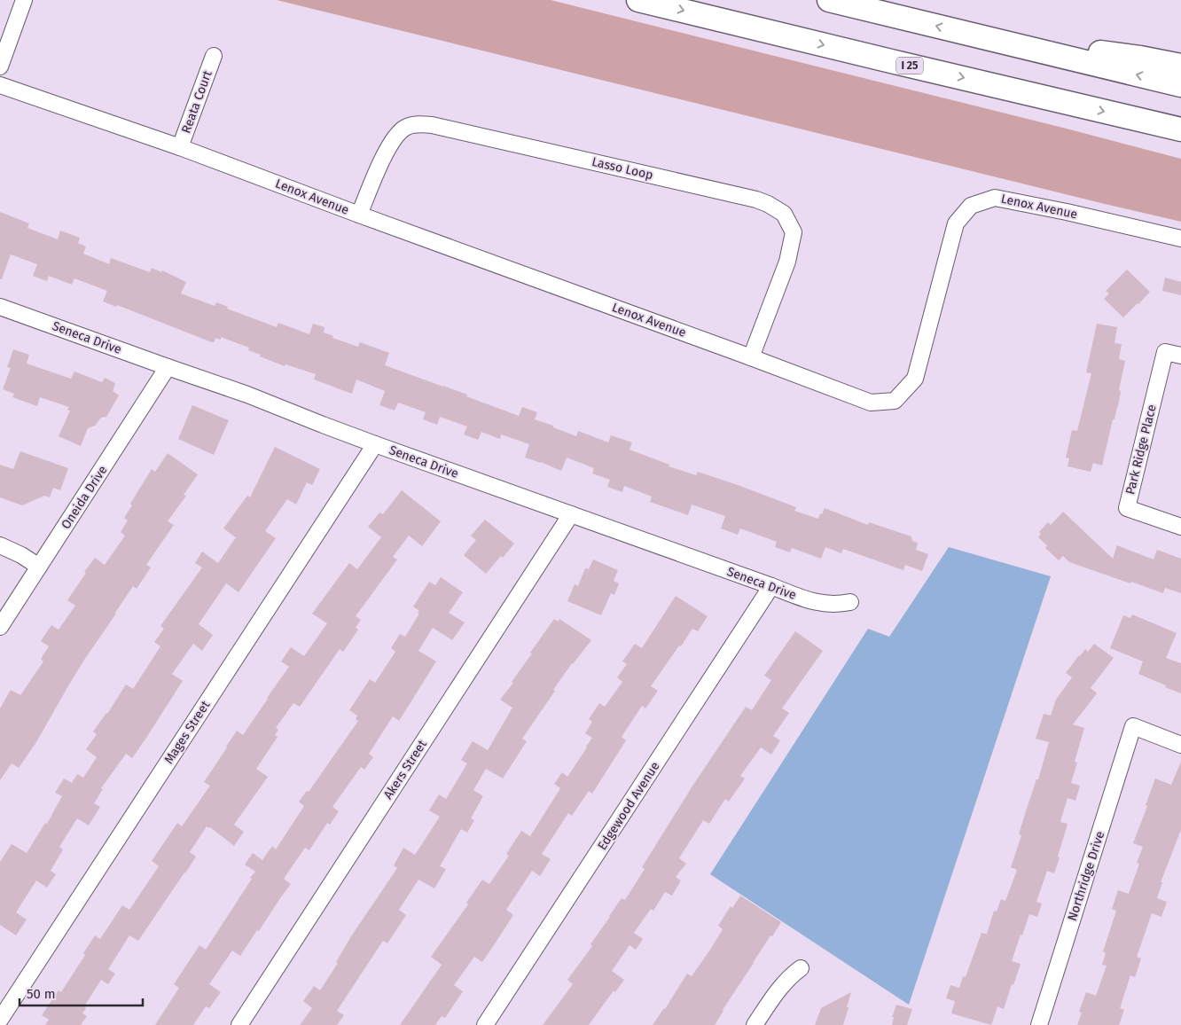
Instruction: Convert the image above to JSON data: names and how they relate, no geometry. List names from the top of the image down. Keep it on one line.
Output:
{"streets":{"highway":["I 25"],"street":["Reata Court","Lasso Loop","Lenox Avenue","Seneca Drive","Park Ridge Place","Oneida Drive","Mages Street","Akers Street","Edgewood Avenue","Northridge Drive"]},"crossings":[["Reata Court","Lenox Avenue"],["Lasso Loop","Lenox Avenue"],["Seneca Drive","Oneida Drive"],["Seneca Drive","Mages Street"],["Seneca Drive","Akers Street"],["Seneca Drive","Edgewood Avenue"]],"scale_bar":"50 m"}
